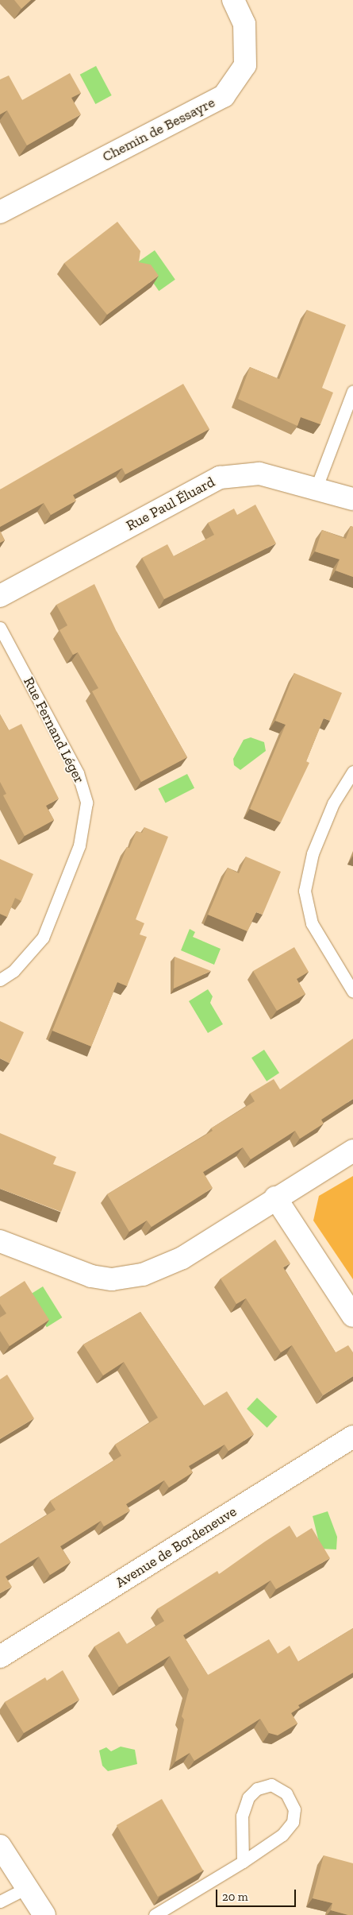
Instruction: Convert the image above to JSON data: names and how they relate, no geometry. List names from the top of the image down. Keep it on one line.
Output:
{"streets":{"street":["Chemin de Bessayre","Rue Paul Éluard","Avenue de Bordeneuve"],"lane":["Rue Fernand Léger"]},"scale_bar":"20 m"}
